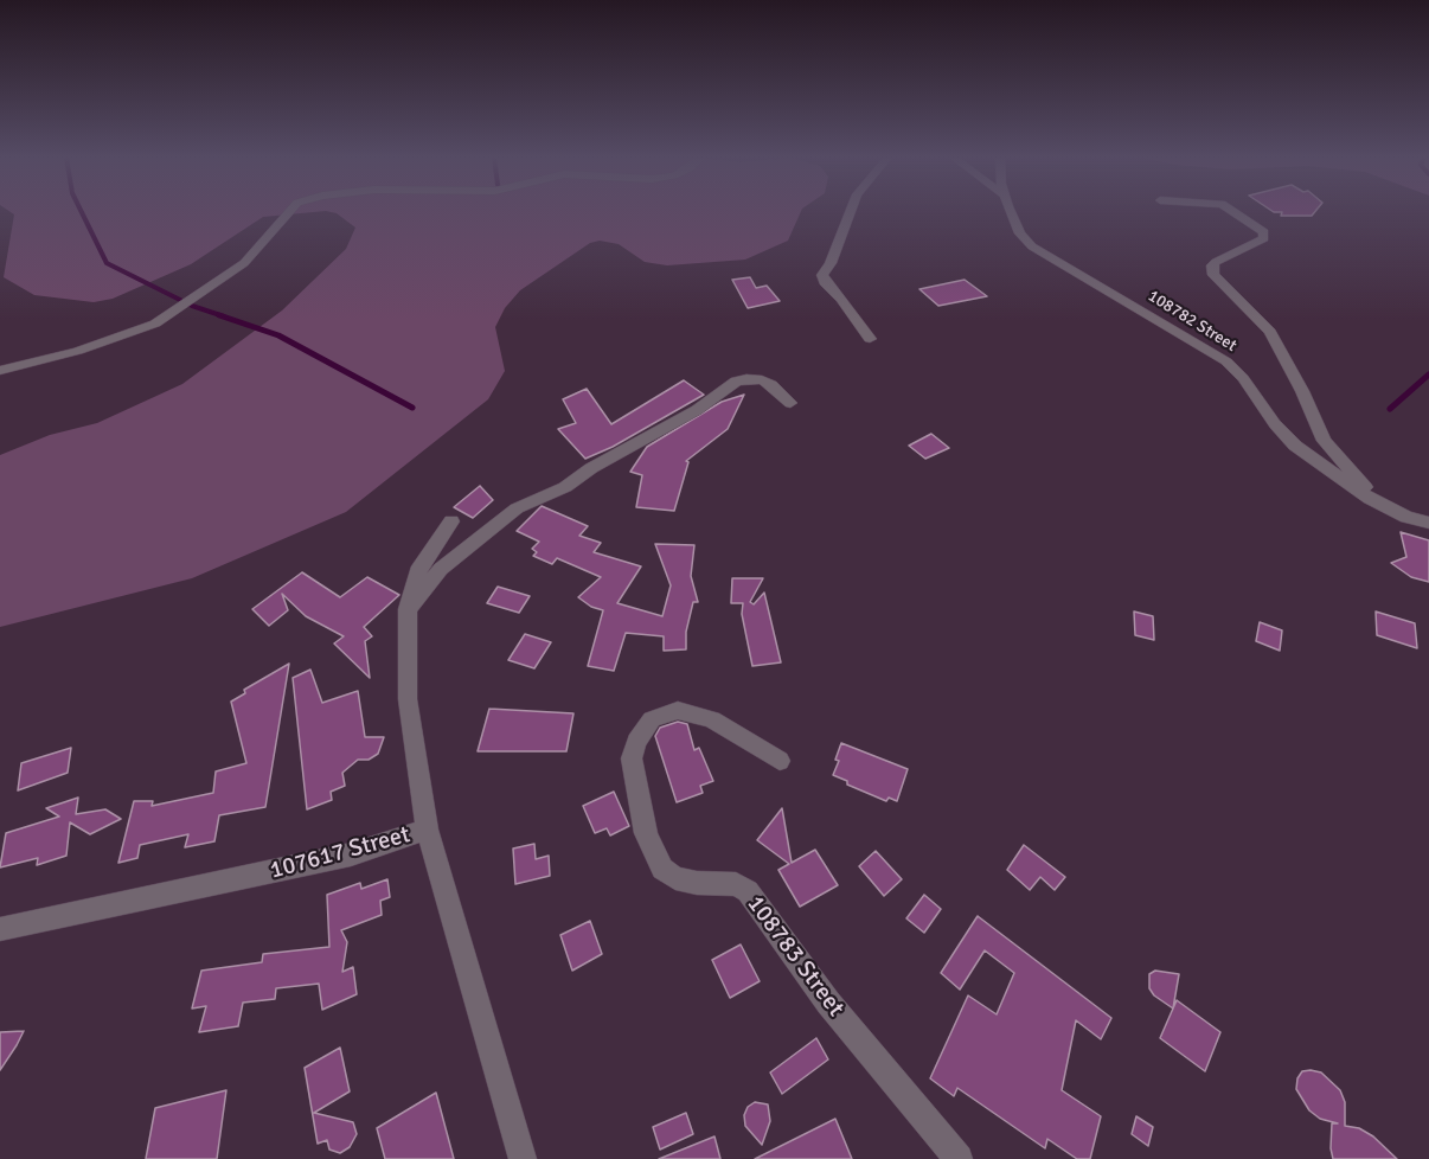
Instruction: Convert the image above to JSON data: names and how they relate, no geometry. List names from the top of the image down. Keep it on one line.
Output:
{"streets":{"street":["108782 Street","107617 Street","108783 Street"]}}
